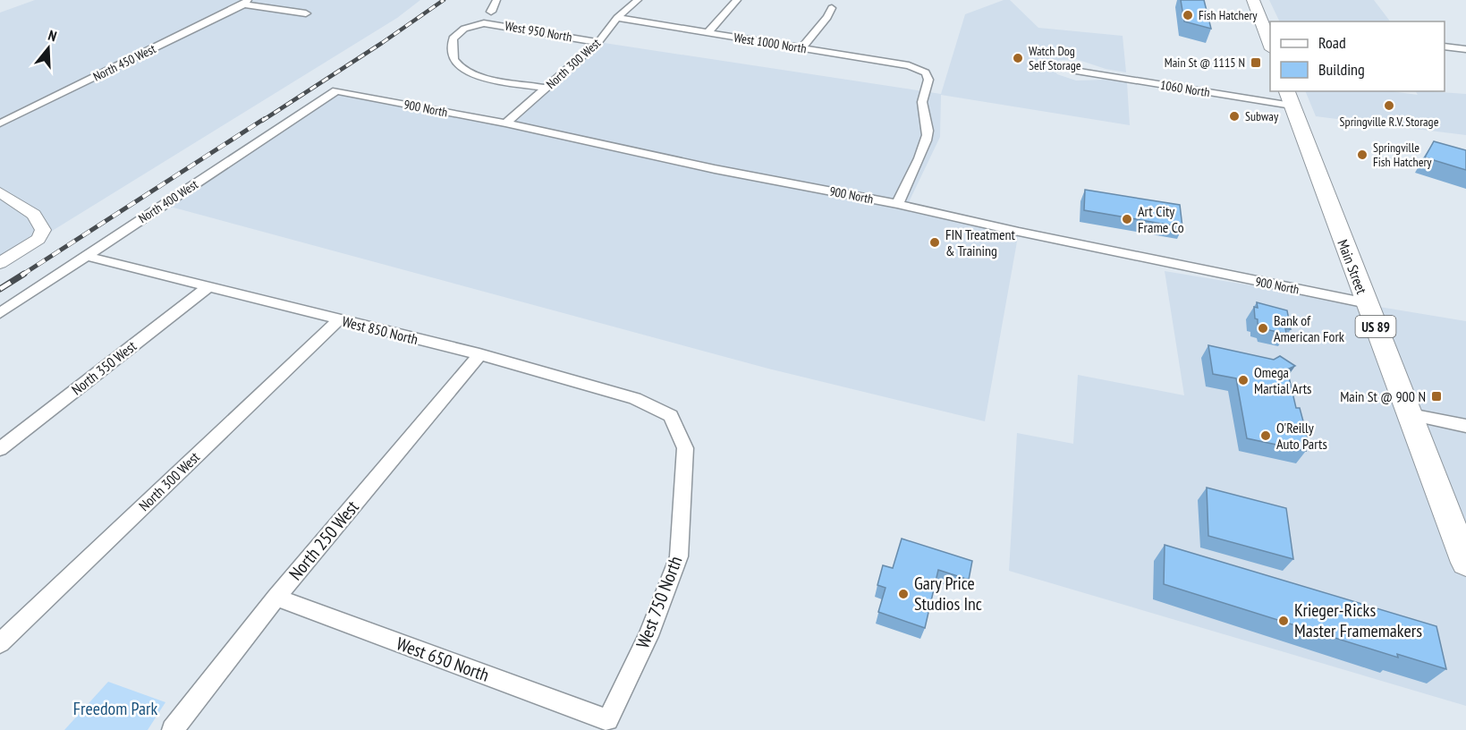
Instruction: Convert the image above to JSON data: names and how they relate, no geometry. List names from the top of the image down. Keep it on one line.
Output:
{"streets":{"main road":["Main Street","US 89"],"street":["West 950 North","West 1000 North","North 450 West","North 300 West","1060 North","900 North","North 400 West","West 850 North","North 350 West","North 250 West","West 750 North","West 650 North"]},"crossings":[["West 950 North","North 300 West"],["West 1000 North","North 300 West"],["West 1000 North","900 North"],["North 300 West","900 North"],["North 300 West","West 850 North"],["1060 North","Main Street"],["900 North","North 400 West"],["900 North","Main Street"],["North 400 West","West 850 North"],["West 850 North","North 350 West"],["West 850 North","North 250 West"],["West 850 North","West 750 North"],["North 250 West","West 650 North"],["West 750 North","West 650 North"]],"parks":["Freedom Park"],"places":{"other":["Fish Hatchery","Watch Dog Self Storage","Springville R.V. Storage","Subway","Springville Fish Hatchery","Art City Frame Co","FIN Treatment & Training","Bank of American Fork","Omega Martial Arts","O'Reilly Auto Parts","Gary Price Studios Inc","Krieger-Ricks Master Framemakers"],"transit":["Main St @ 1115 N","Main St @ 900 N"]},"legend":["Road","Building"],"north":"top"}
